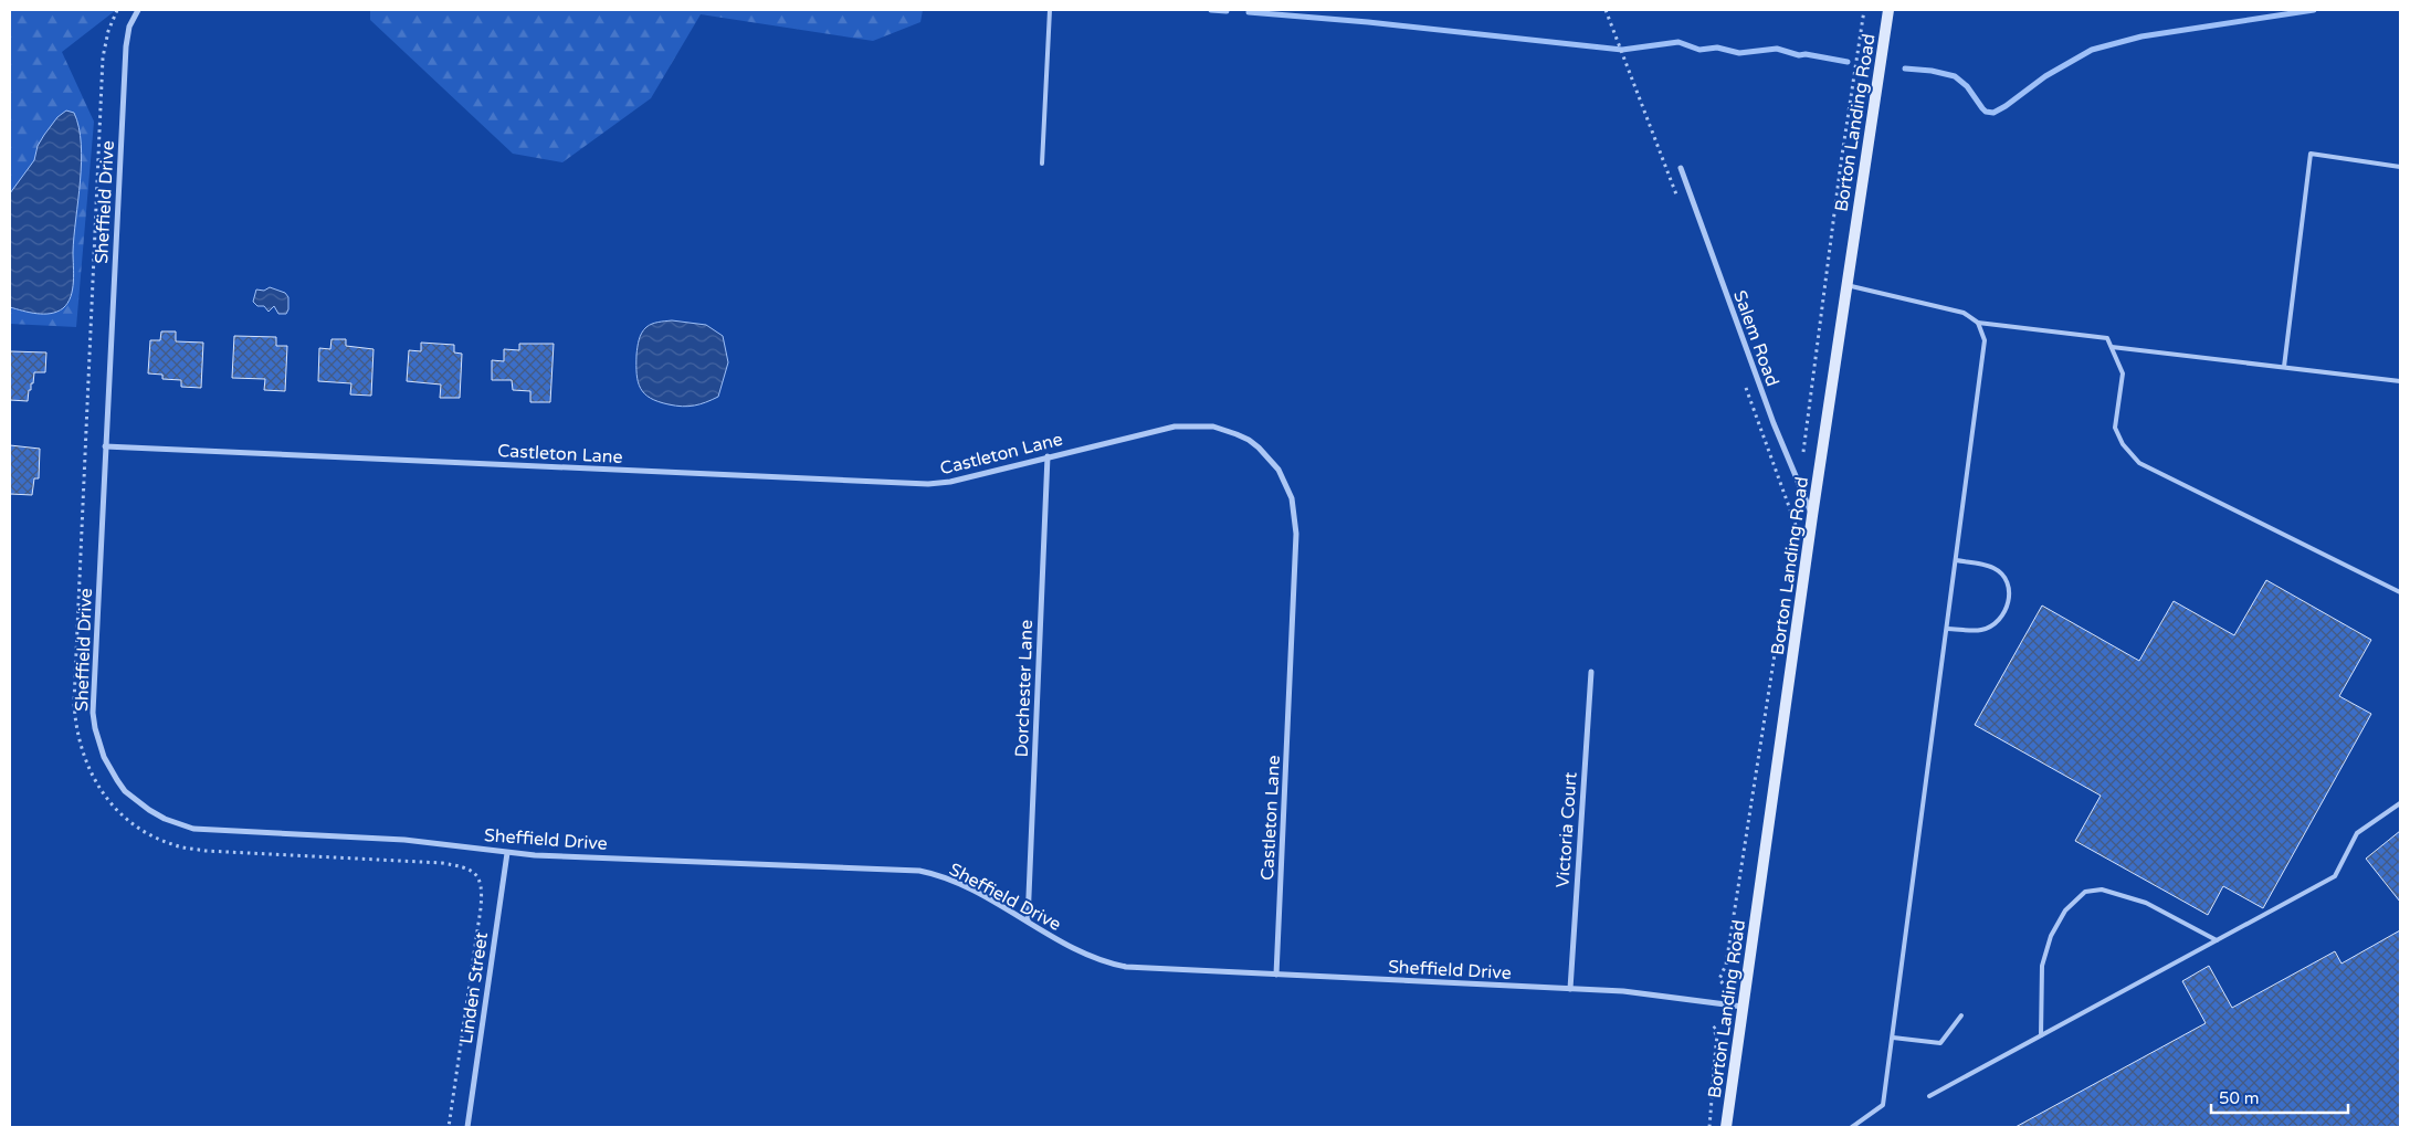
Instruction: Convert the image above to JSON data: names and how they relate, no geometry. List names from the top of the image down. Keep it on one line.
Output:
{"streets":{"street":["Borton Landing Road","Sheffield Drive","Salem Road","Castleton Lane","Dorchester Lane","Victoria Court","Linden Street"]},"crossings":[["Borton Landing Road","Sheffield Drive"],["Borton Landing Road","Salem Road"],["Sheffield Drive","Castleton Lane"],["Sheffield Drive","Dorchester Lane"],["Sheffield Drive","Victoria Court"],["Sheffield Drive","Linden Street"],["Castleton Lane","Dorchester Lane"]],"scale_bar":"50 m"}
